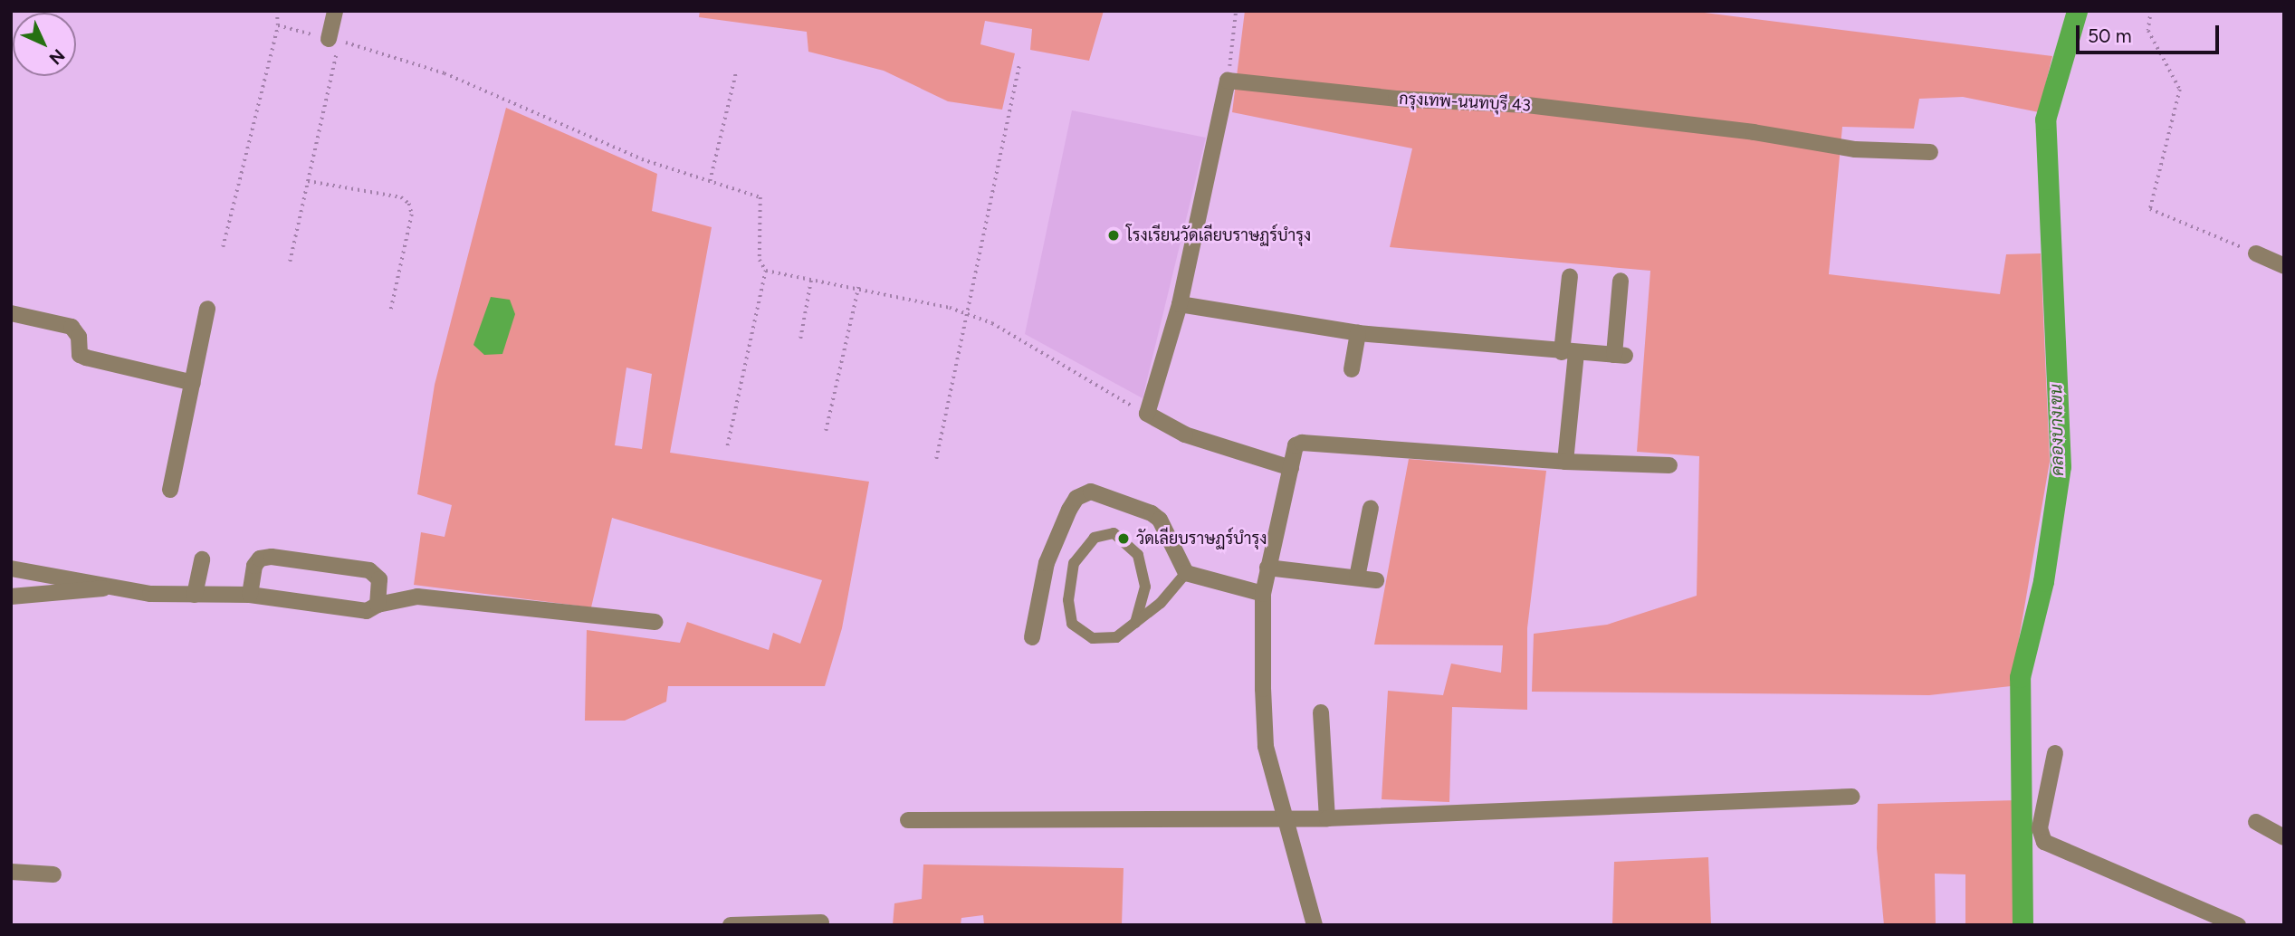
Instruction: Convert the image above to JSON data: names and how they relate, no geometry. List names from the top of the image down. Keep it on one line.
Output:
{"streets":{"street":["กรุงเทพ-นนทบุรี 43"]},"water":["คลองบางเขน"],"places":["โรงเรียนวัดเลียบราษฏร์บำรุง","วัดเลียบราษฏร์บำรุง"],"scale_bar":"50 m","north":"bottom right"}
